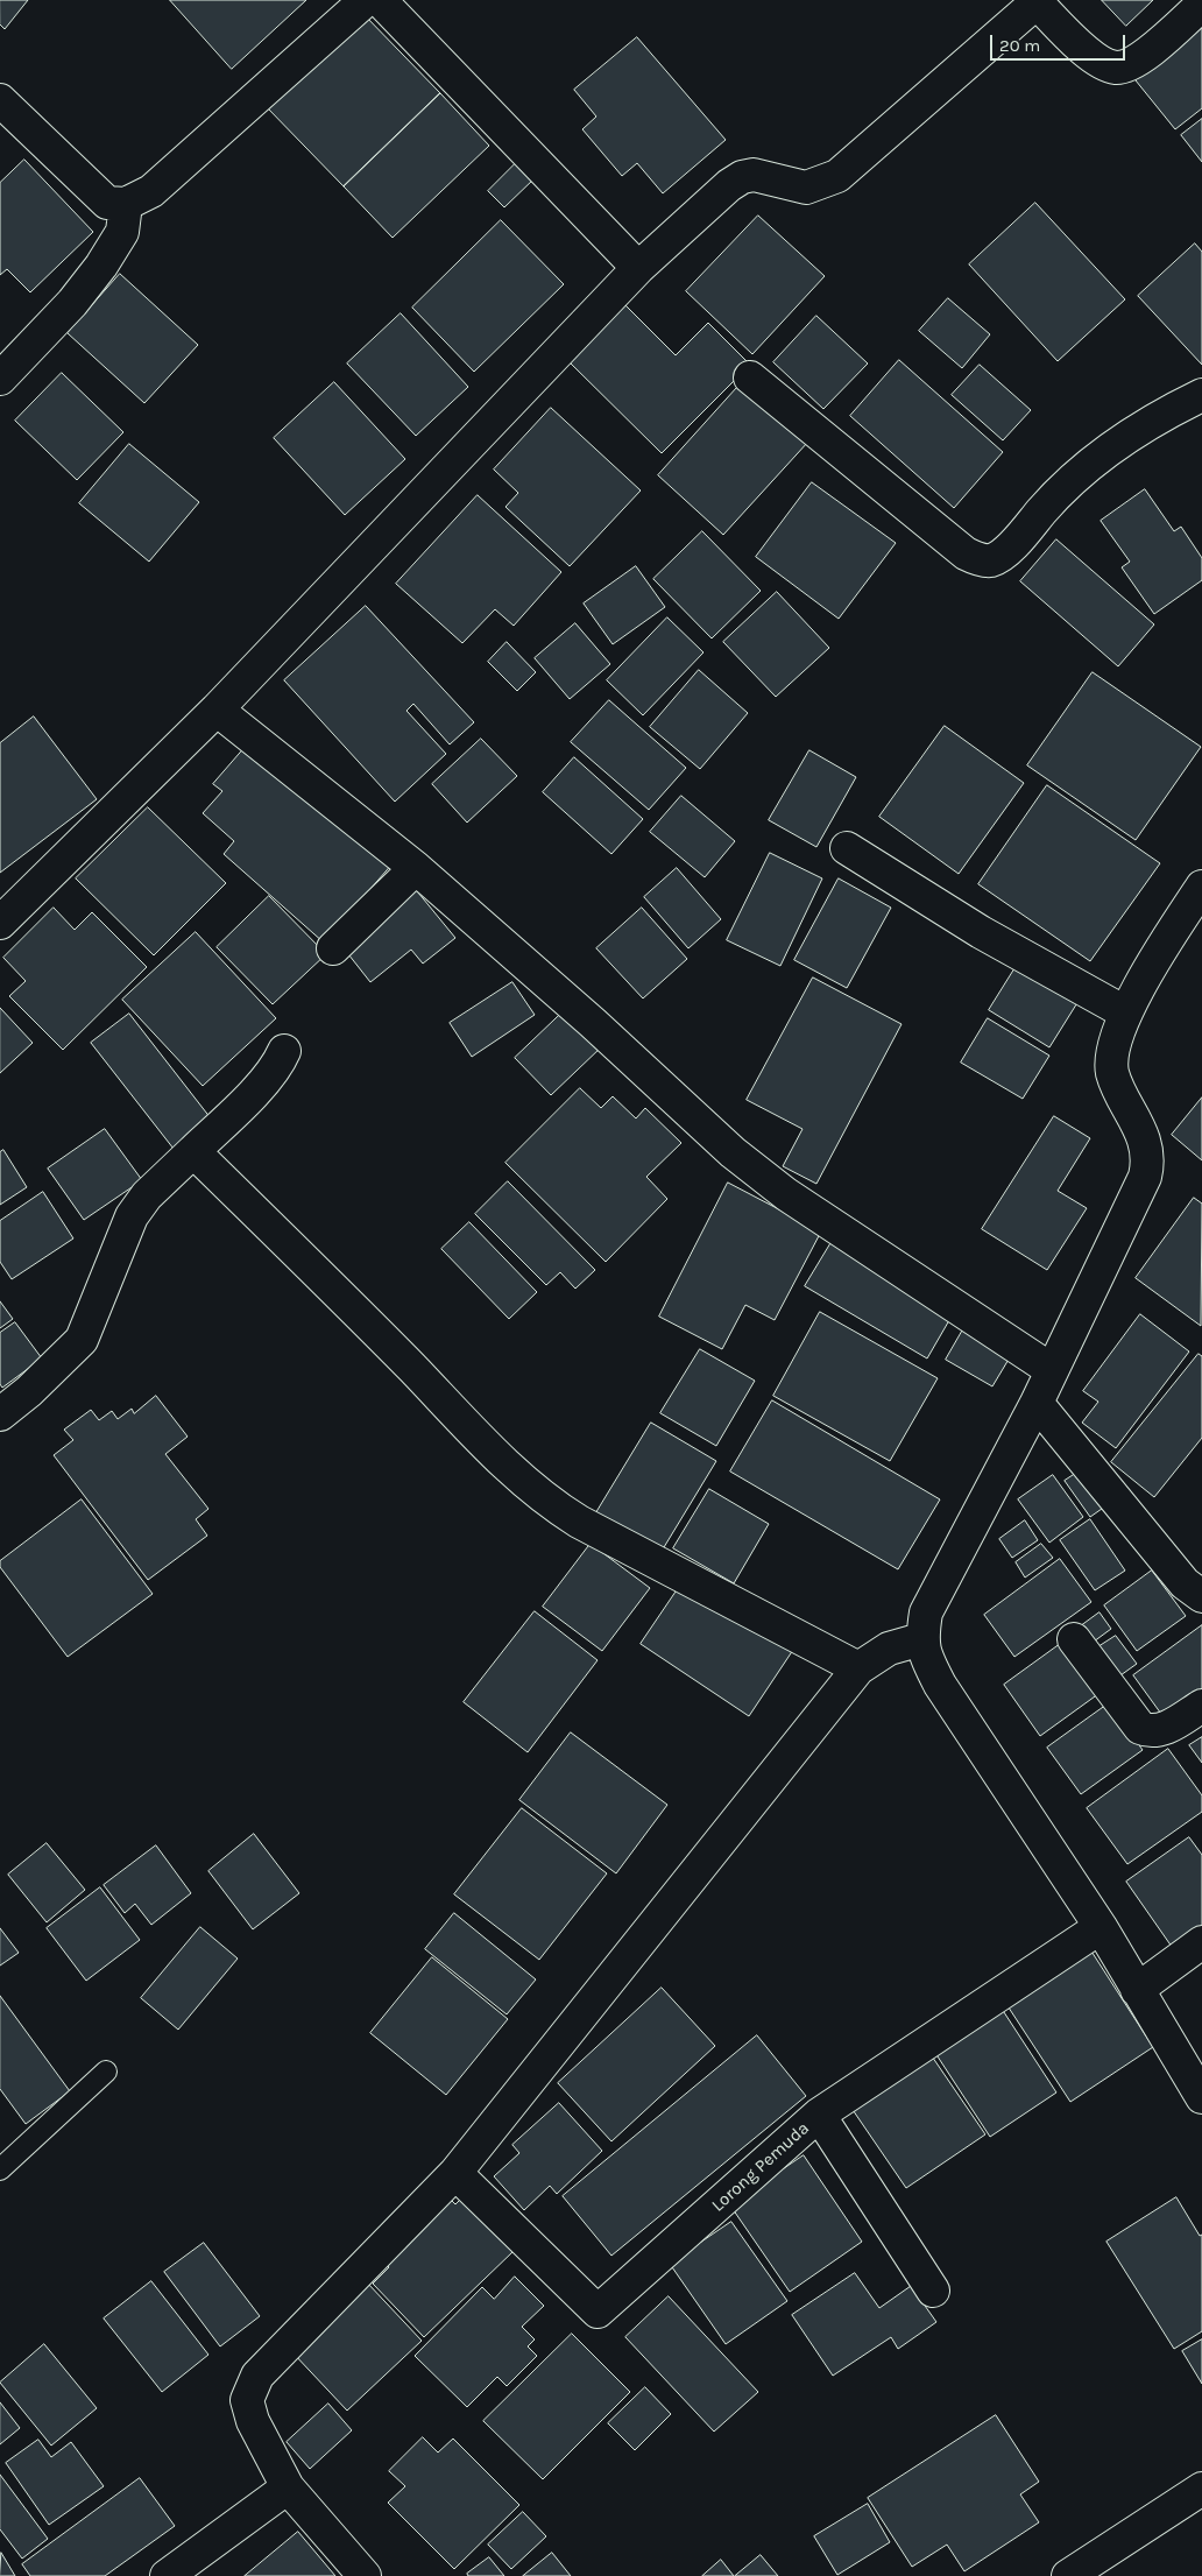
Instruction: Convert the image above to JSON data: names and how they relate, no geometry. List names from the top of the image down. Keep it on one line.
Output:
{"streets":{"street":["Lorong Pemuda"]},"scale_bar":"20 m"}
